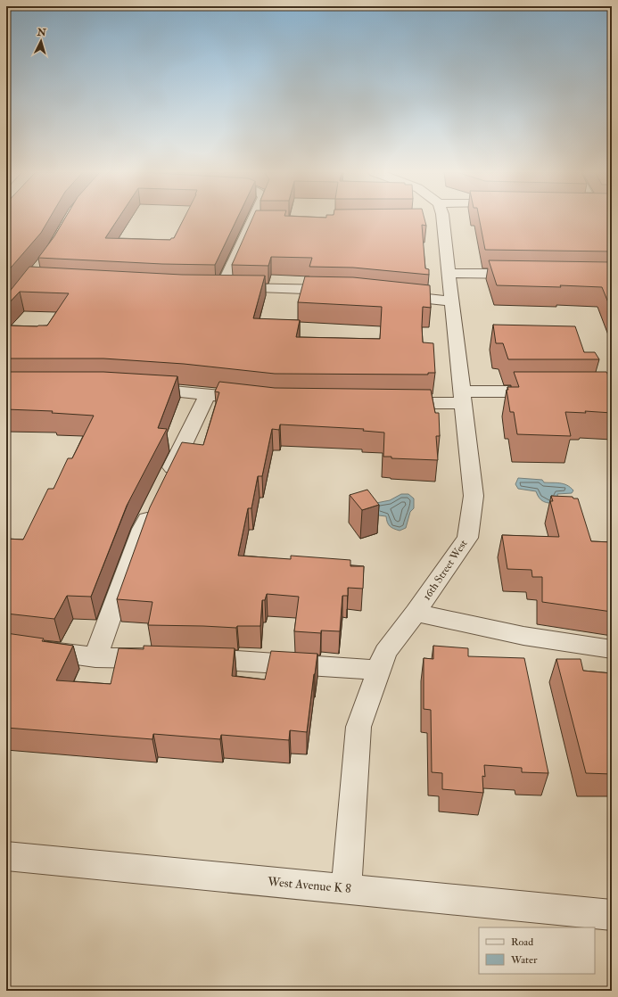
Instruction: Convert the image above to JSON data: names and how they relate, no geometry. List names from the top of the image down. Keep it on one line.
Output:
{"streets":{"street":["16th Street West","West Avenue K 8"]},"crossings":[["16th Street West","West Avenue K 8"]],"legend":["Road","Water"],"north":"top"}
